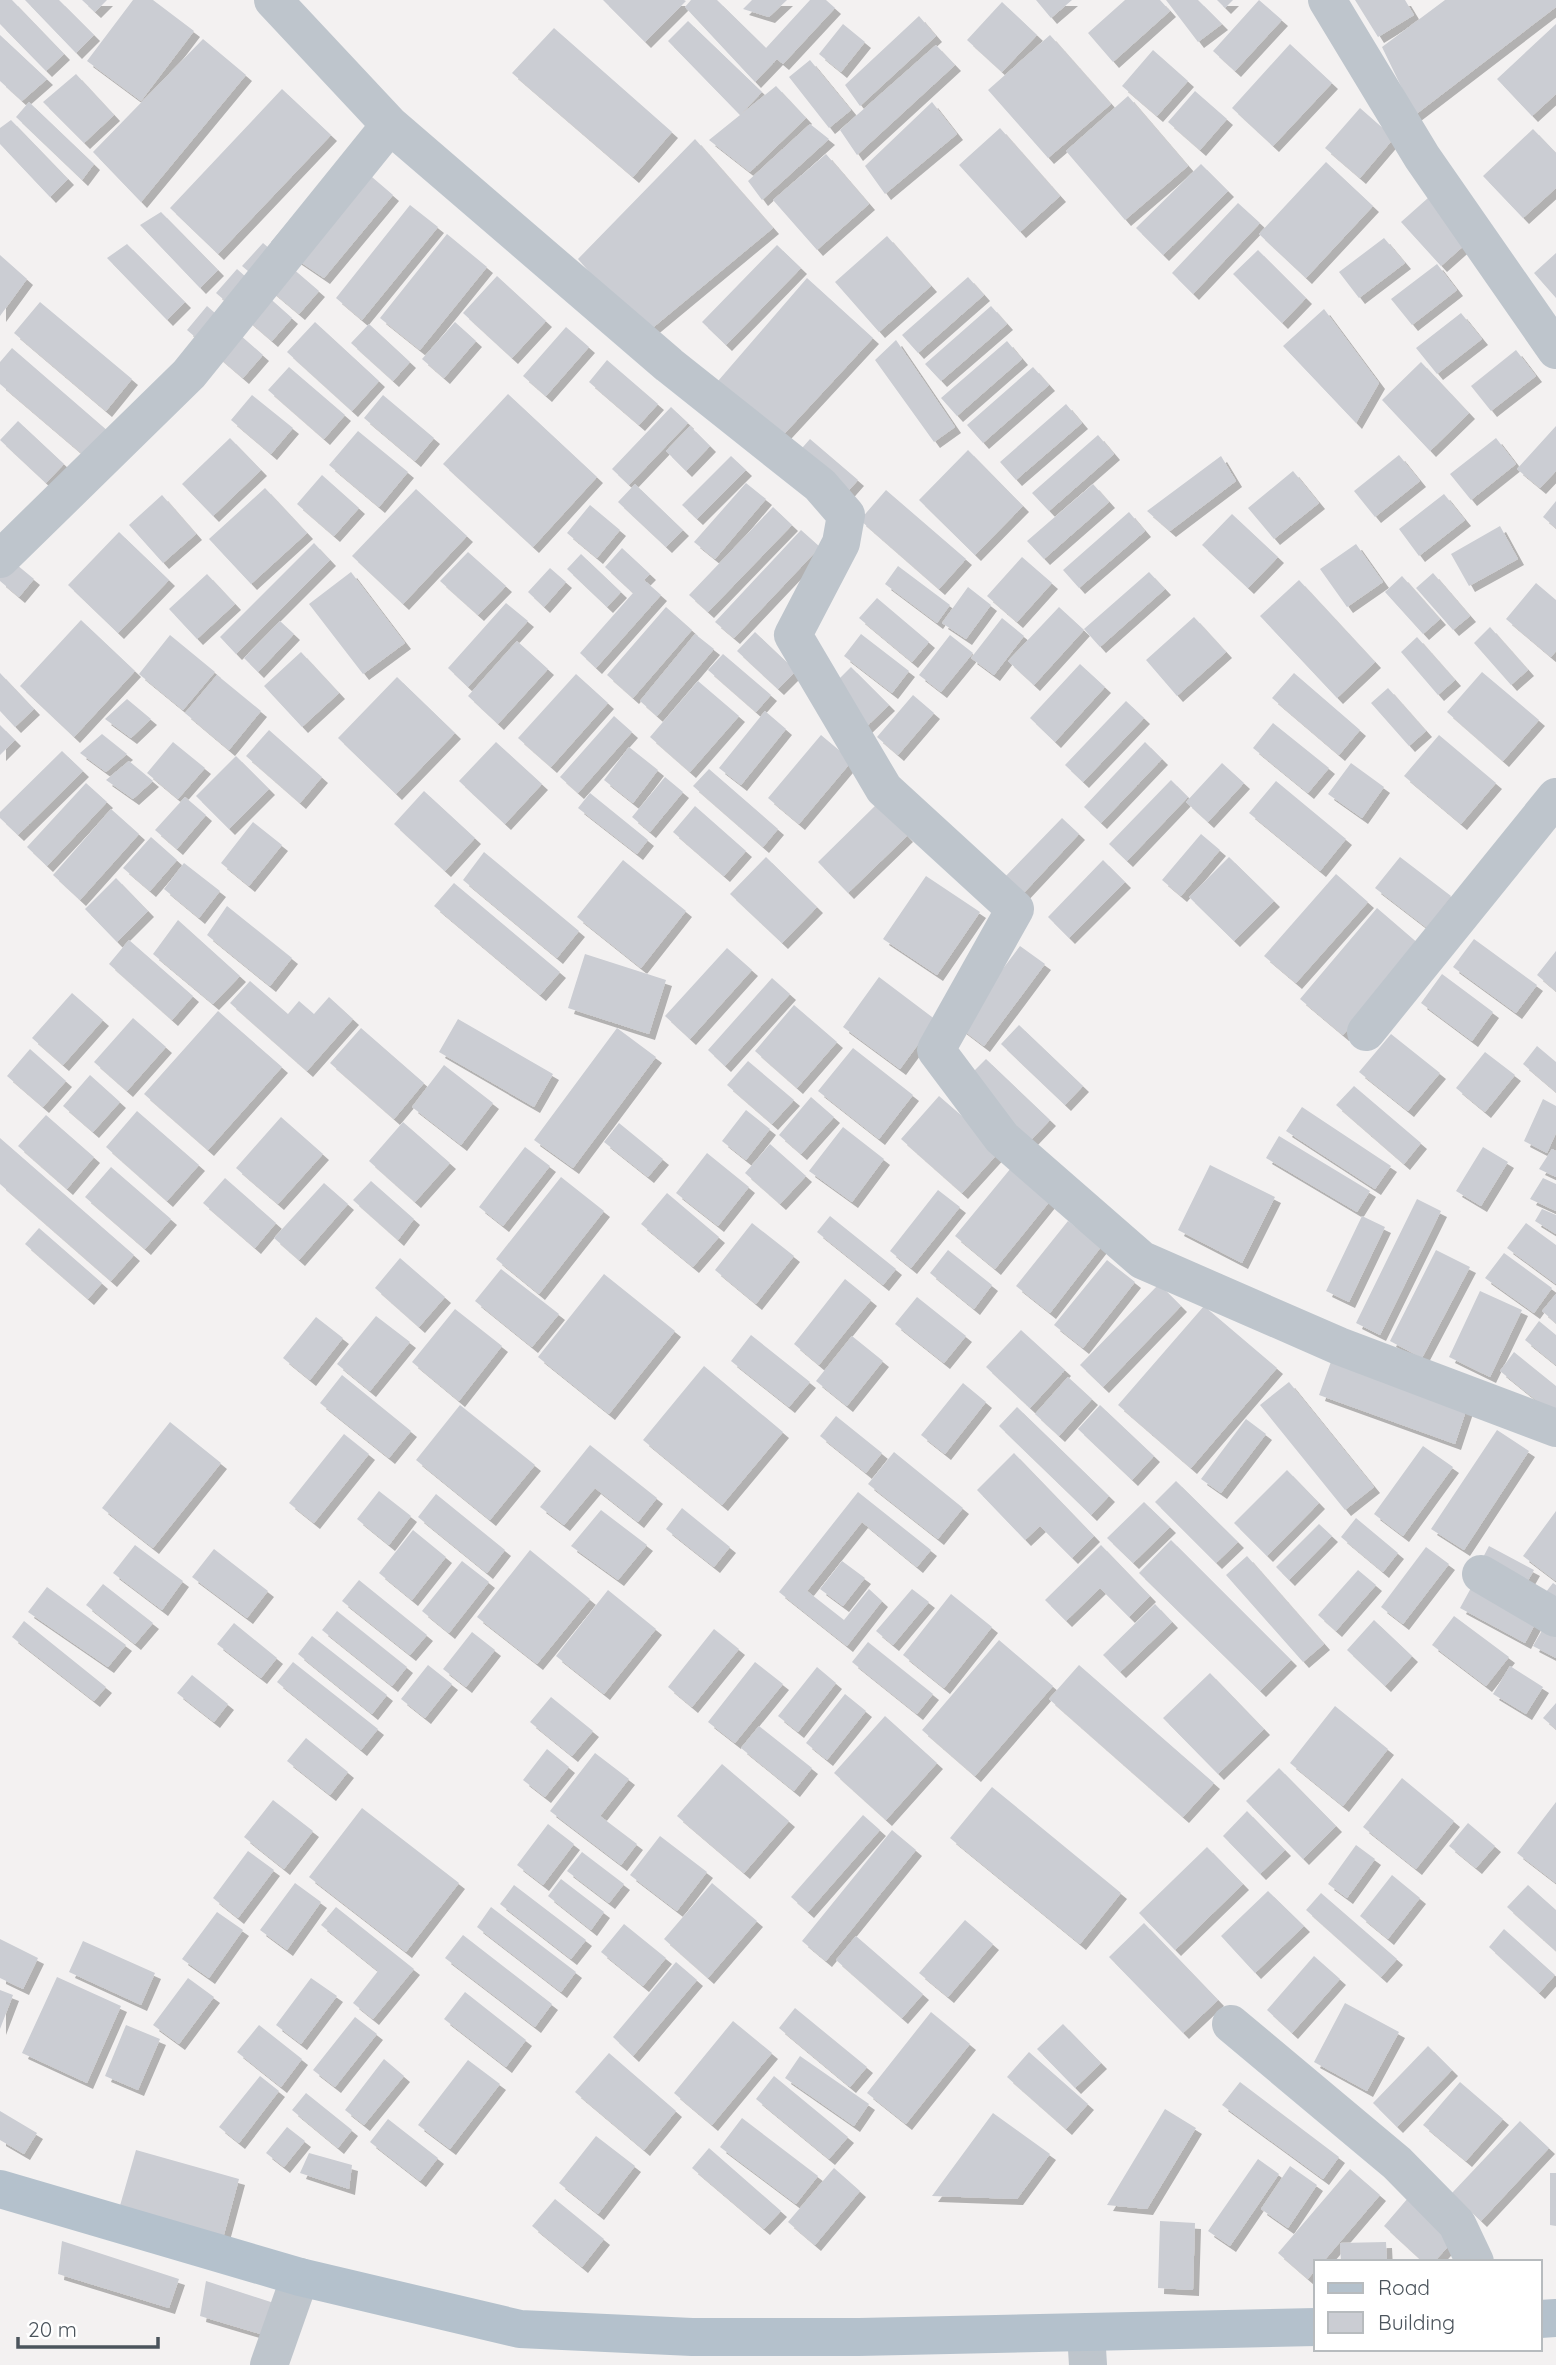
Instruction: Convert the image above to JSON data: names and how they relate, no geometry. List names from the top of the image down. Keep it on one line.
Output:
{"legend":["Road","Building"],"scale_bar":"20 m"}
